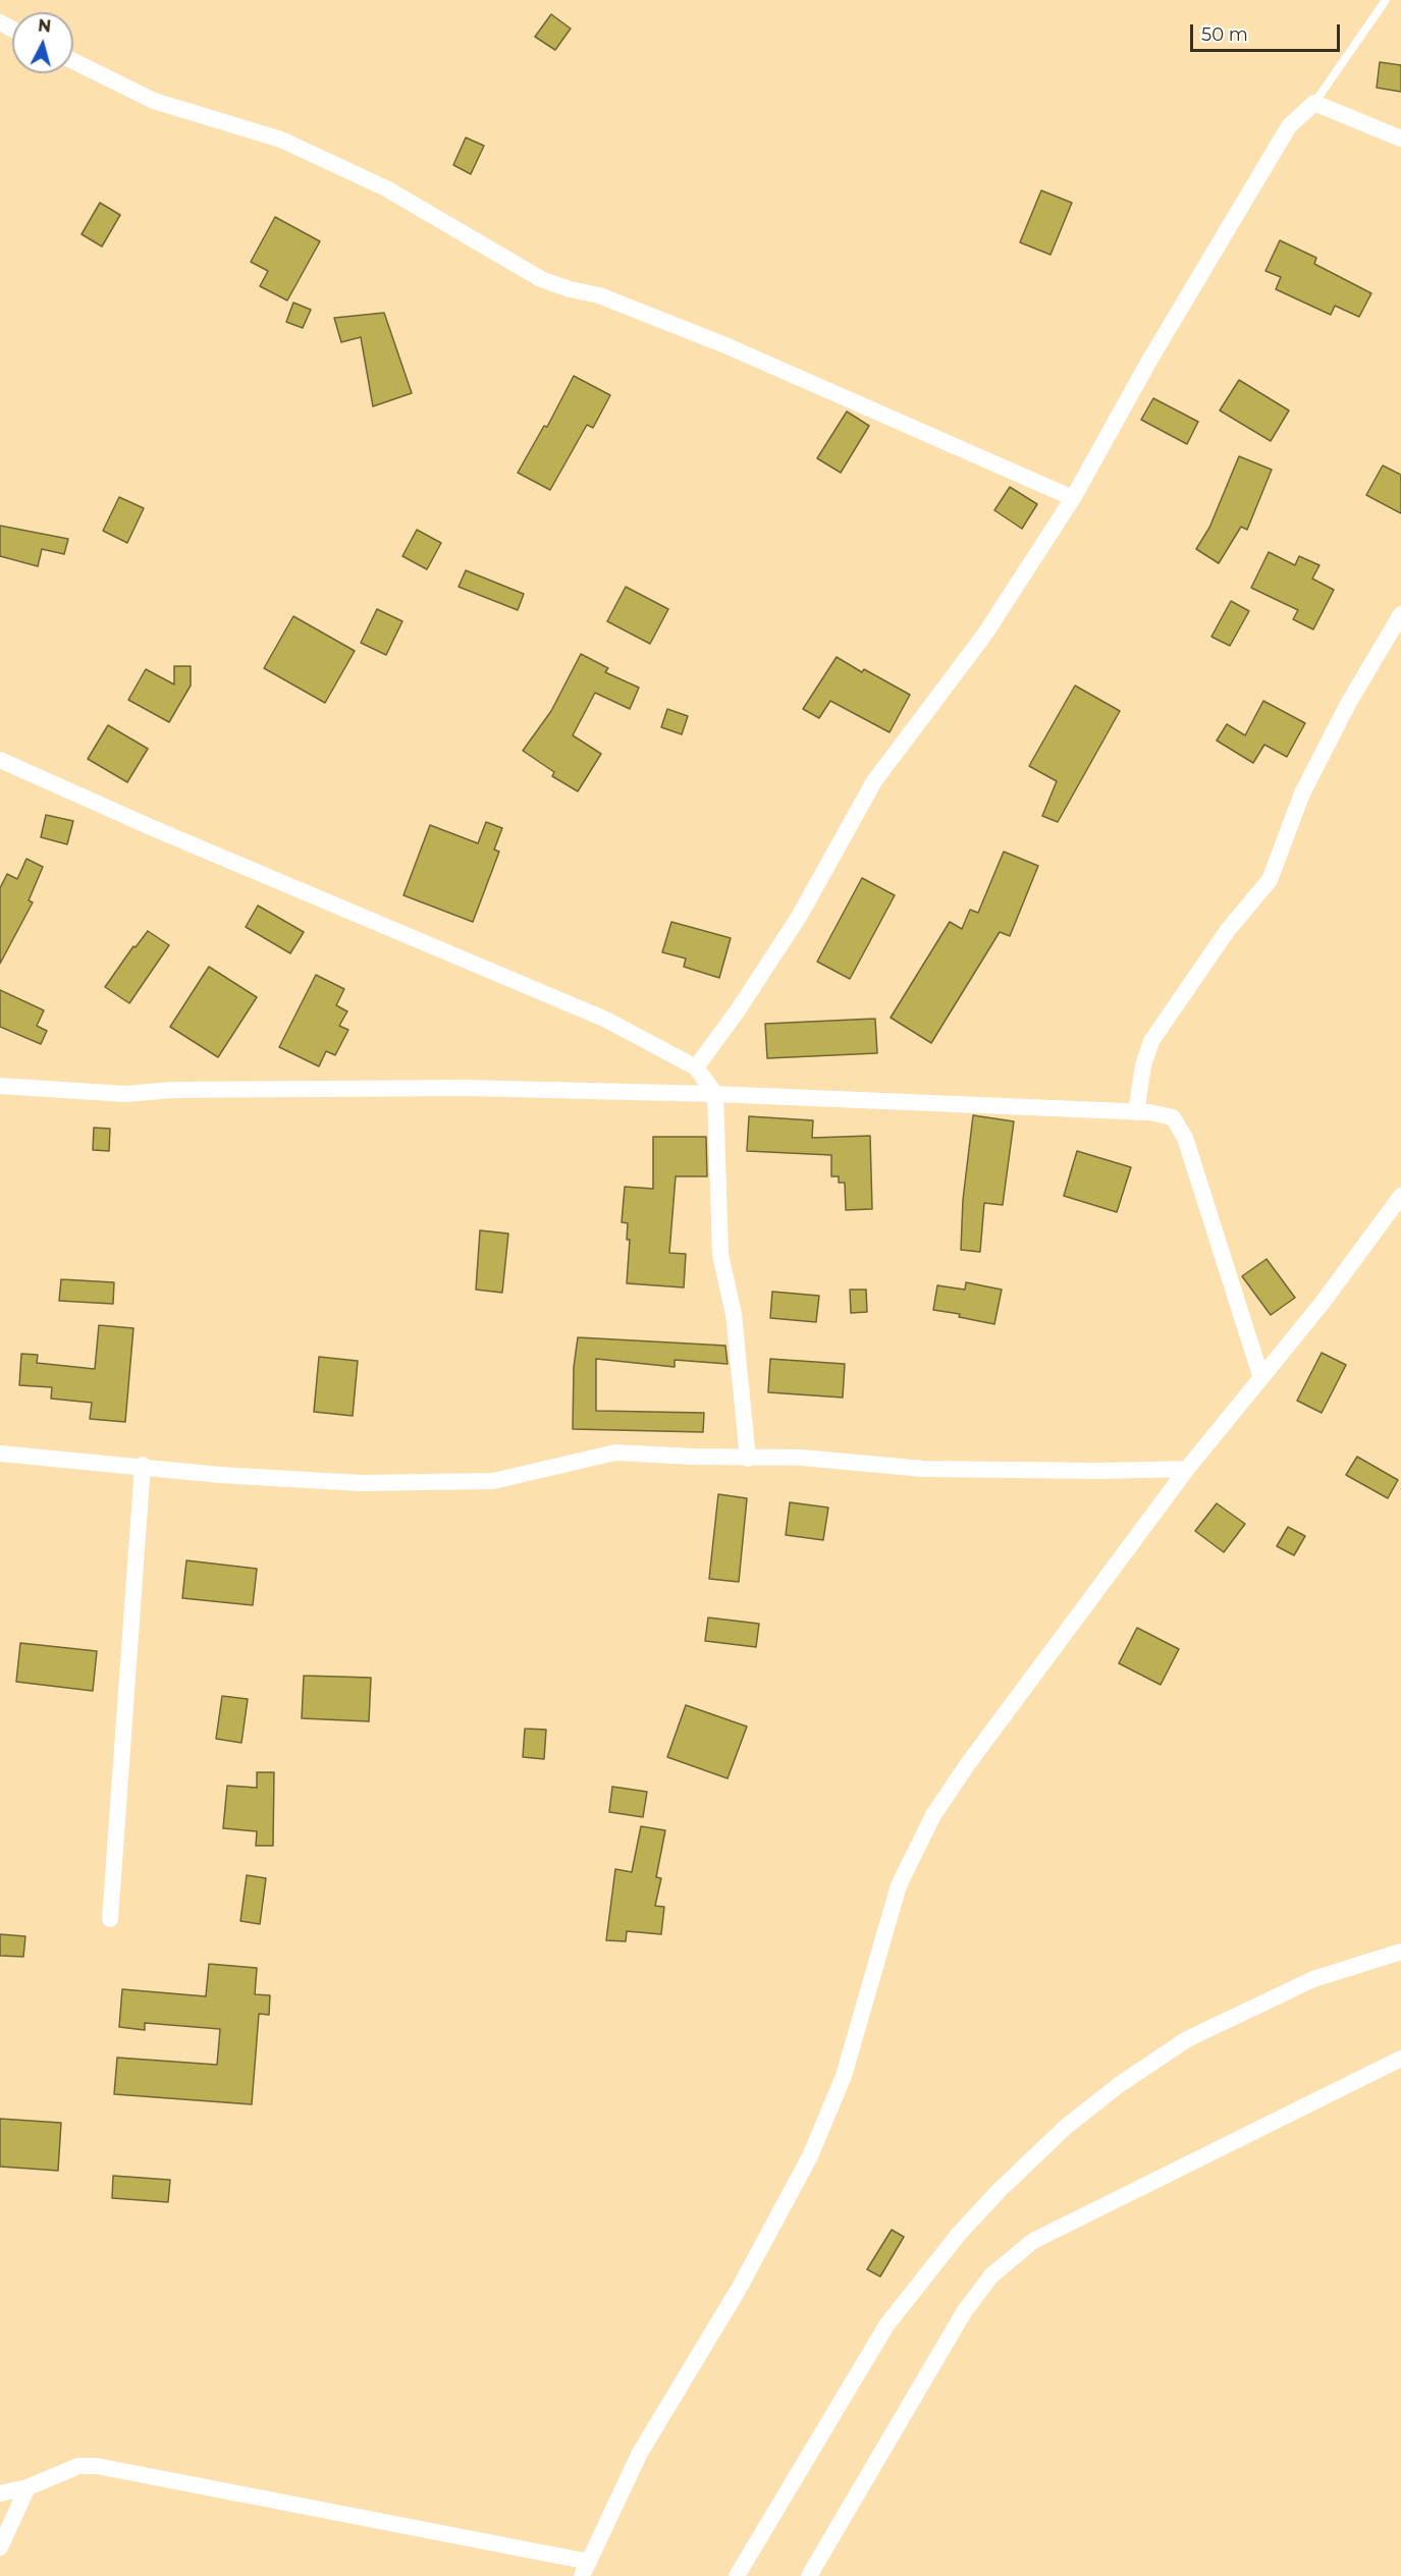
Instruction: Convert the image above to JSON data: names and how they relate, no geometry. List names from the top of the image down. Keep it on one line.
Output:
{"scale_bar":"50 m","north":"top"}
